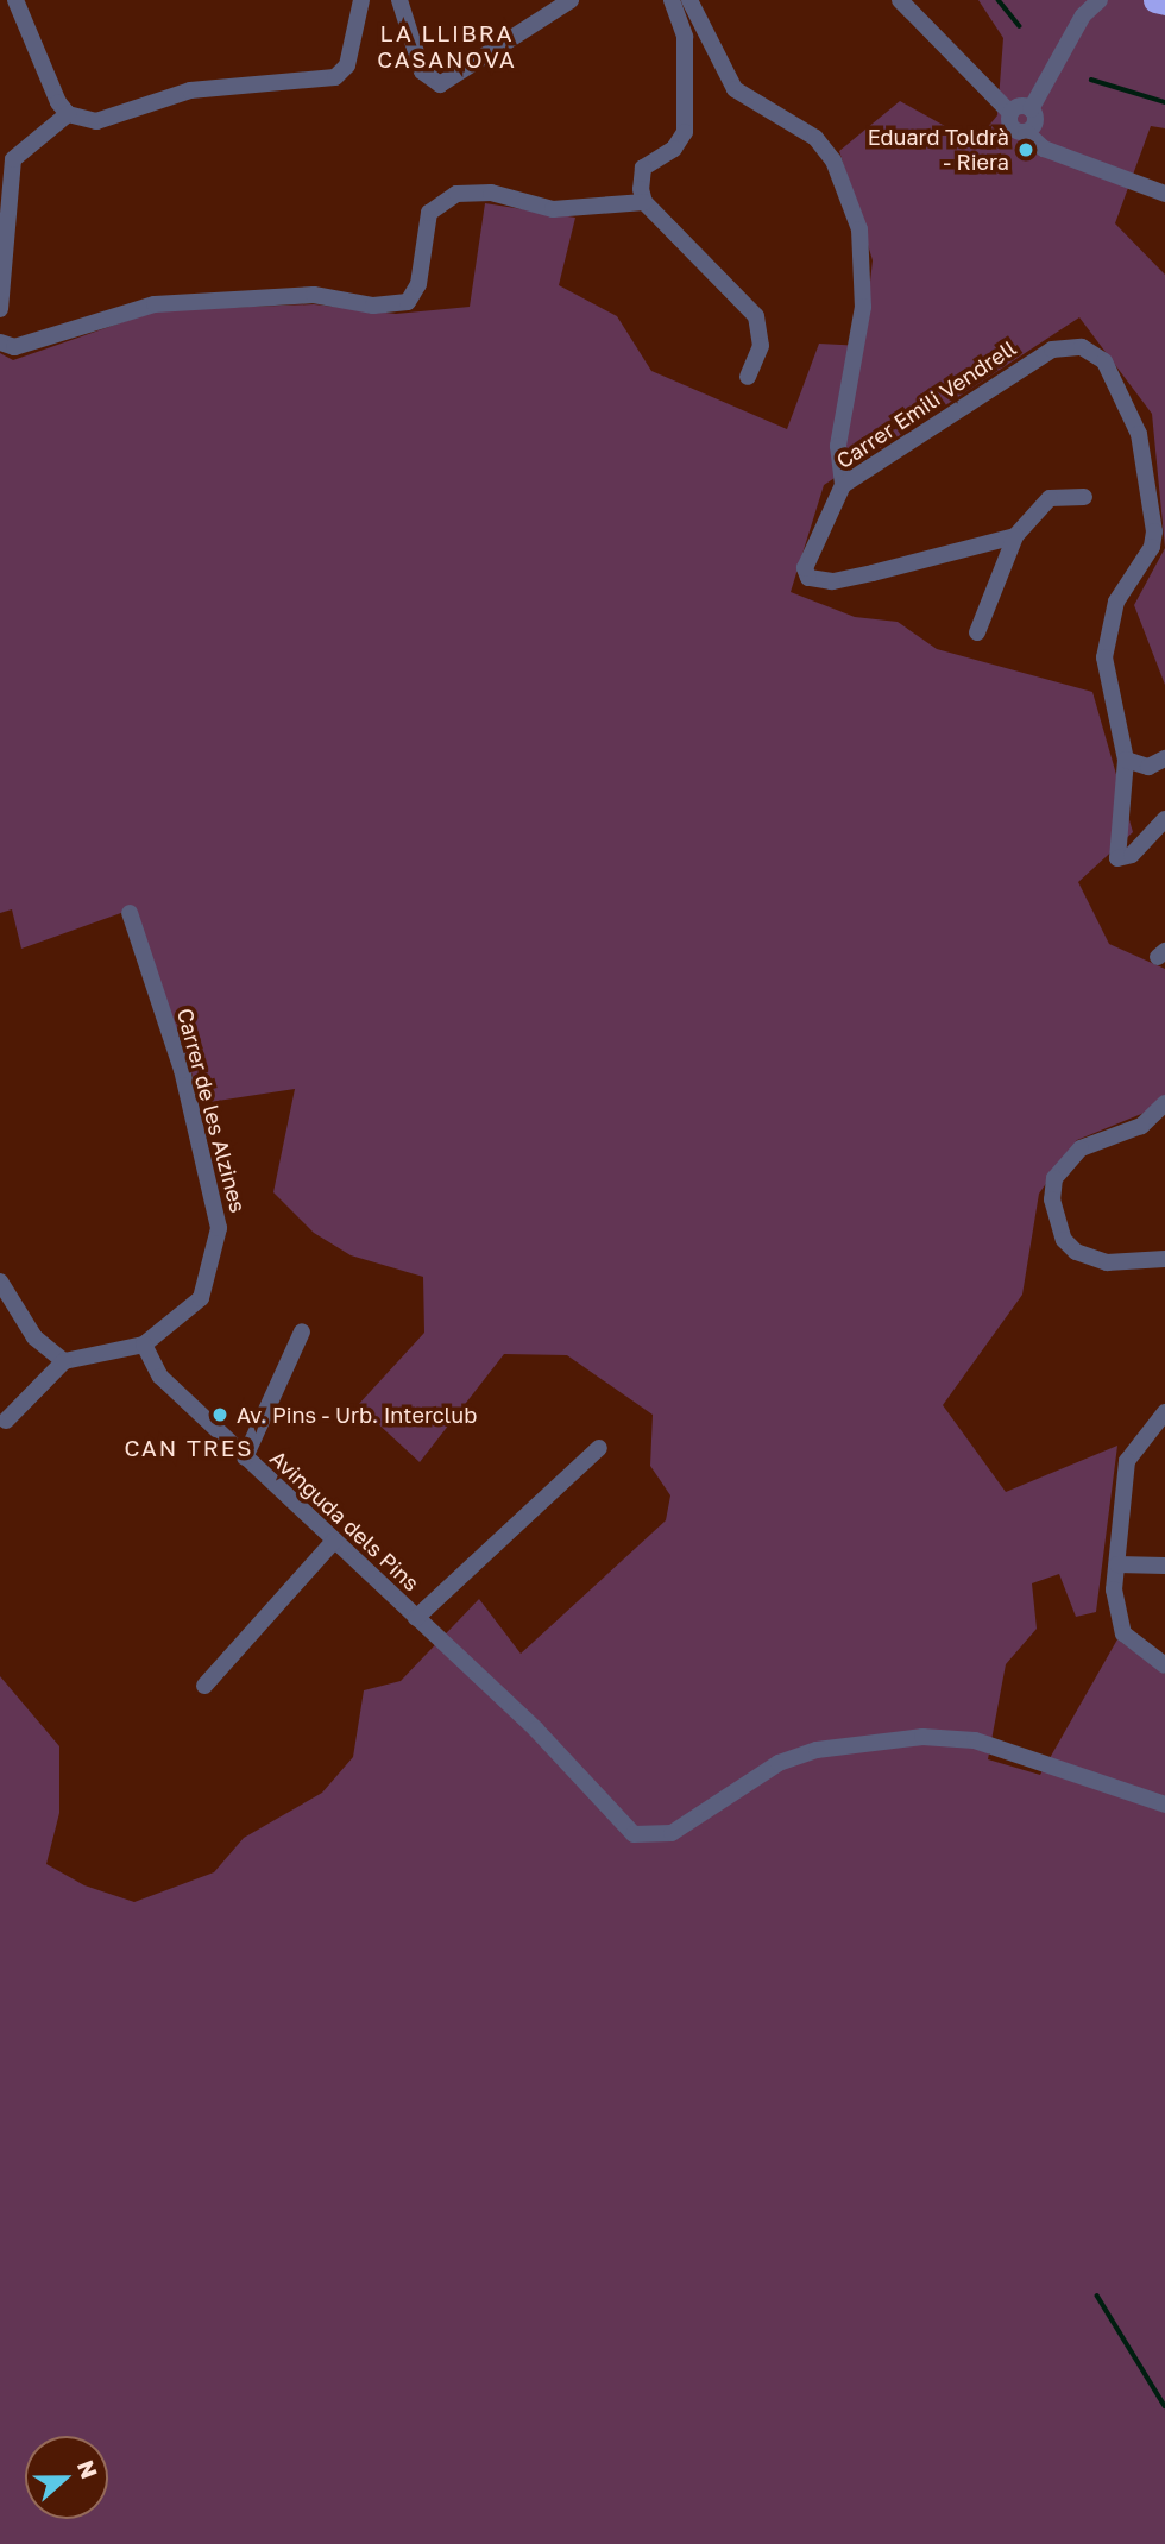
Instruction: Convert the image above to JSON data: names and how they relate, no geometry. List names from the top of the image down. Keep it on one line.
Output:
{"streets":{"street":["Carrer Emili Vendrell","Carrer de les Alzines","Avinguda dels Pins"]},"crossings":[["Carrer de les Alzines","Avinguda dels Pins"]],"districts":["LA LLIBRA CASANOVA","CAN TRES"],"places":["Eduard Toldrà - Riera","Av. Pins - Urb. Interclub"],"north":"right"}
